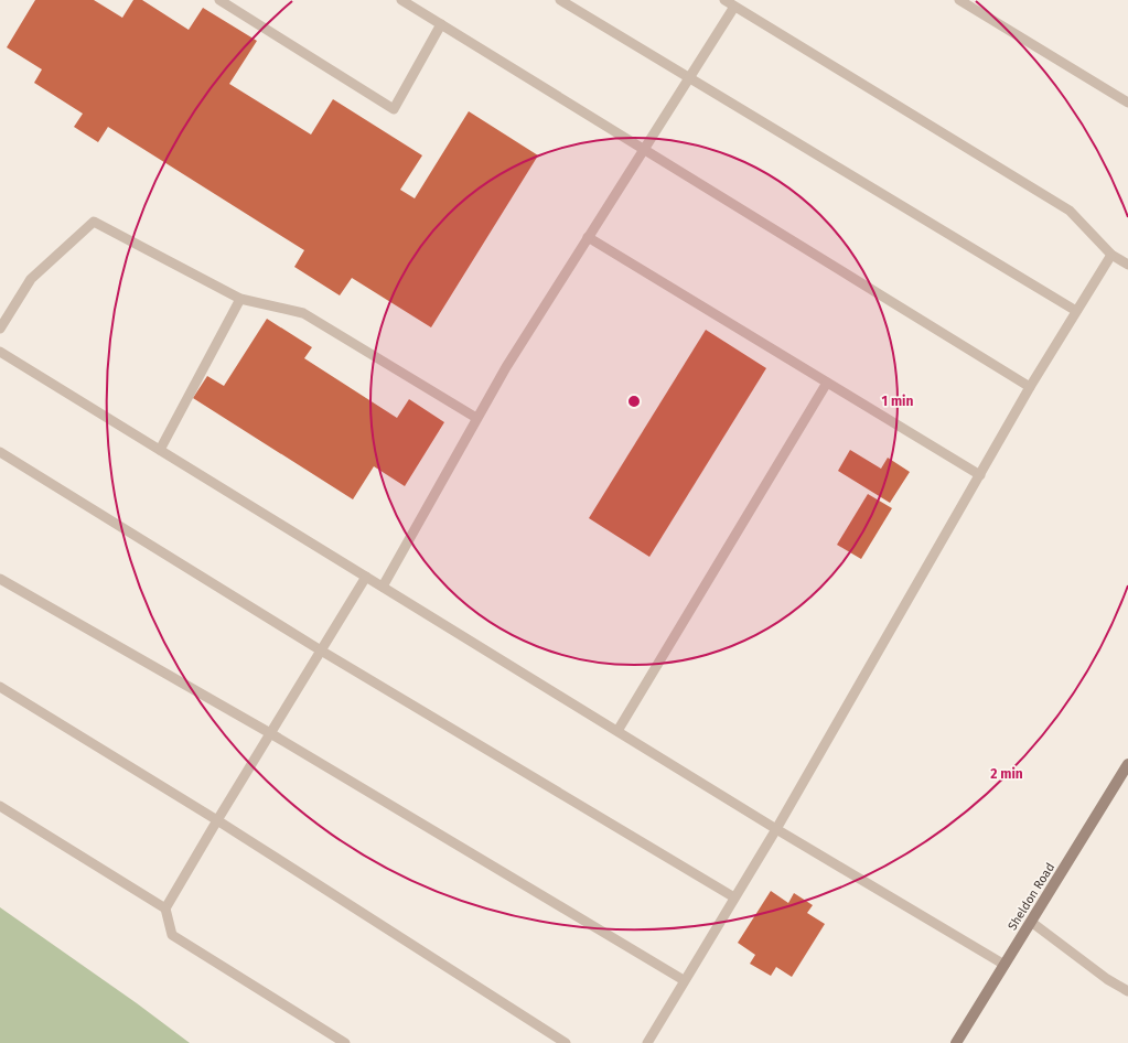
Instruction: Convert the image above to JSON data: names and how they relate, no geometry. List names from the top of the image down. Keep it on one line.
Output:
{"streets":{"main road":["Sheldon Road"]},"rings":["1 min","2 min"]}
